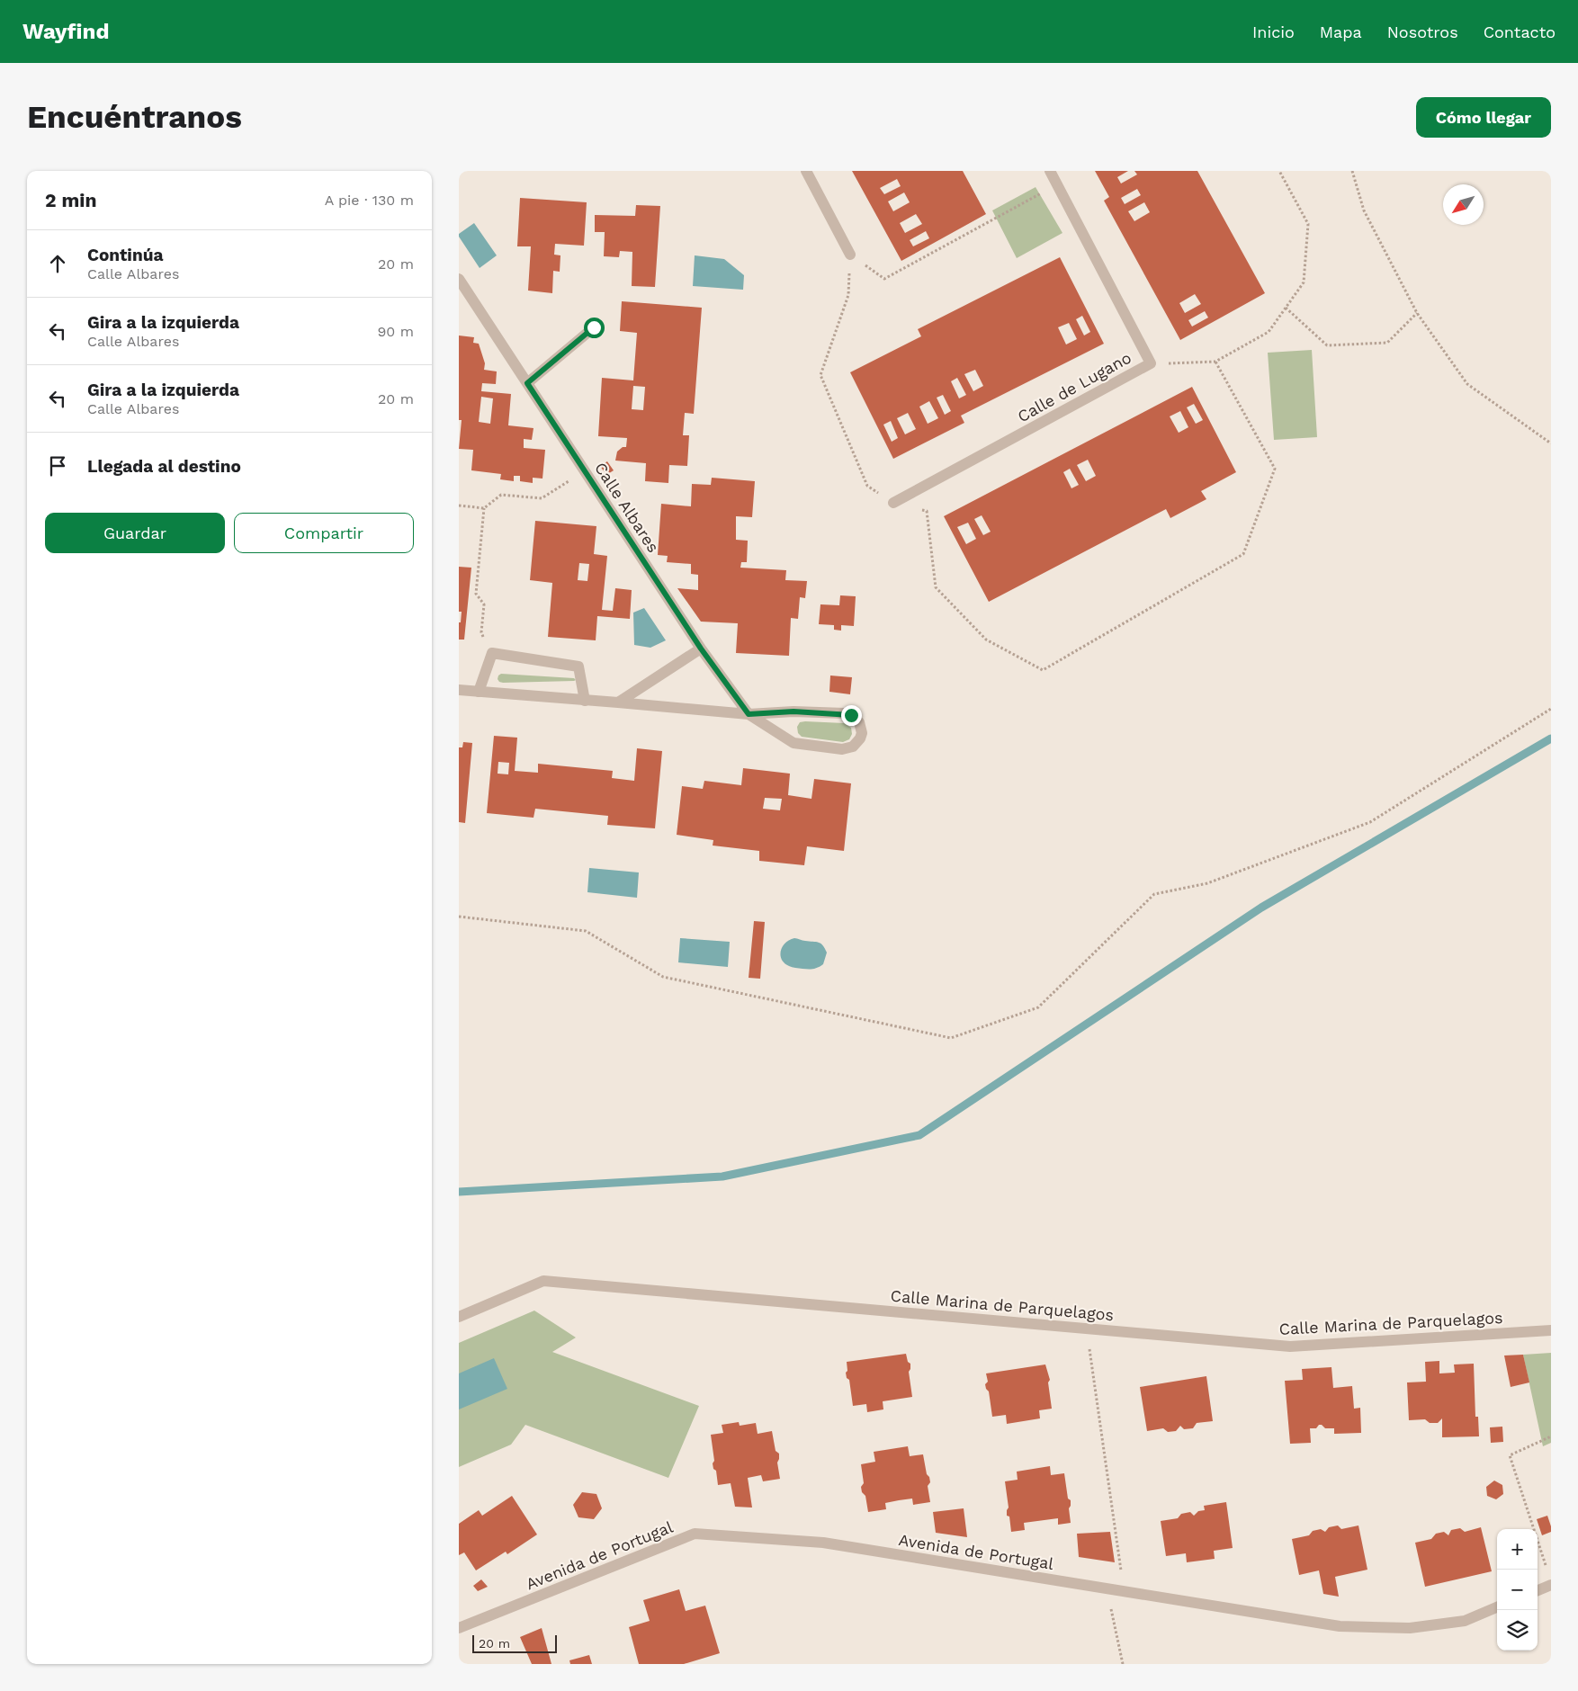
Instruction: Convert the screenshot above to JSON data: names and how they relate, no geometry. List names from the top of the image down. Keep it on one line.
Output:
{"streets":{"street":["Calle de Lugano","Calle Albares","Calle Marina de Parquelagos","Avenida de Portugal"]},"scale_bar":"20 m","north":"bottom left","page":{"header":"Wayfind","nav":["Inicio","Mapa","Nosotros","Contacto"],"buttons":["Cómo llegar",["Guardar","Compartir"]],"title":"Encuéntranos","heading":["2 min","A pie · 130 m"],"list":[["Continúa","Calle Albares","20 m"],["Gira a la izquierda","Calle Albares","90 m"],["Gira a la izquierda","Calle Albares","20 m"],"Llegada al destino"],"map_buttons":["+","−"],"scale":"20 m"}}
